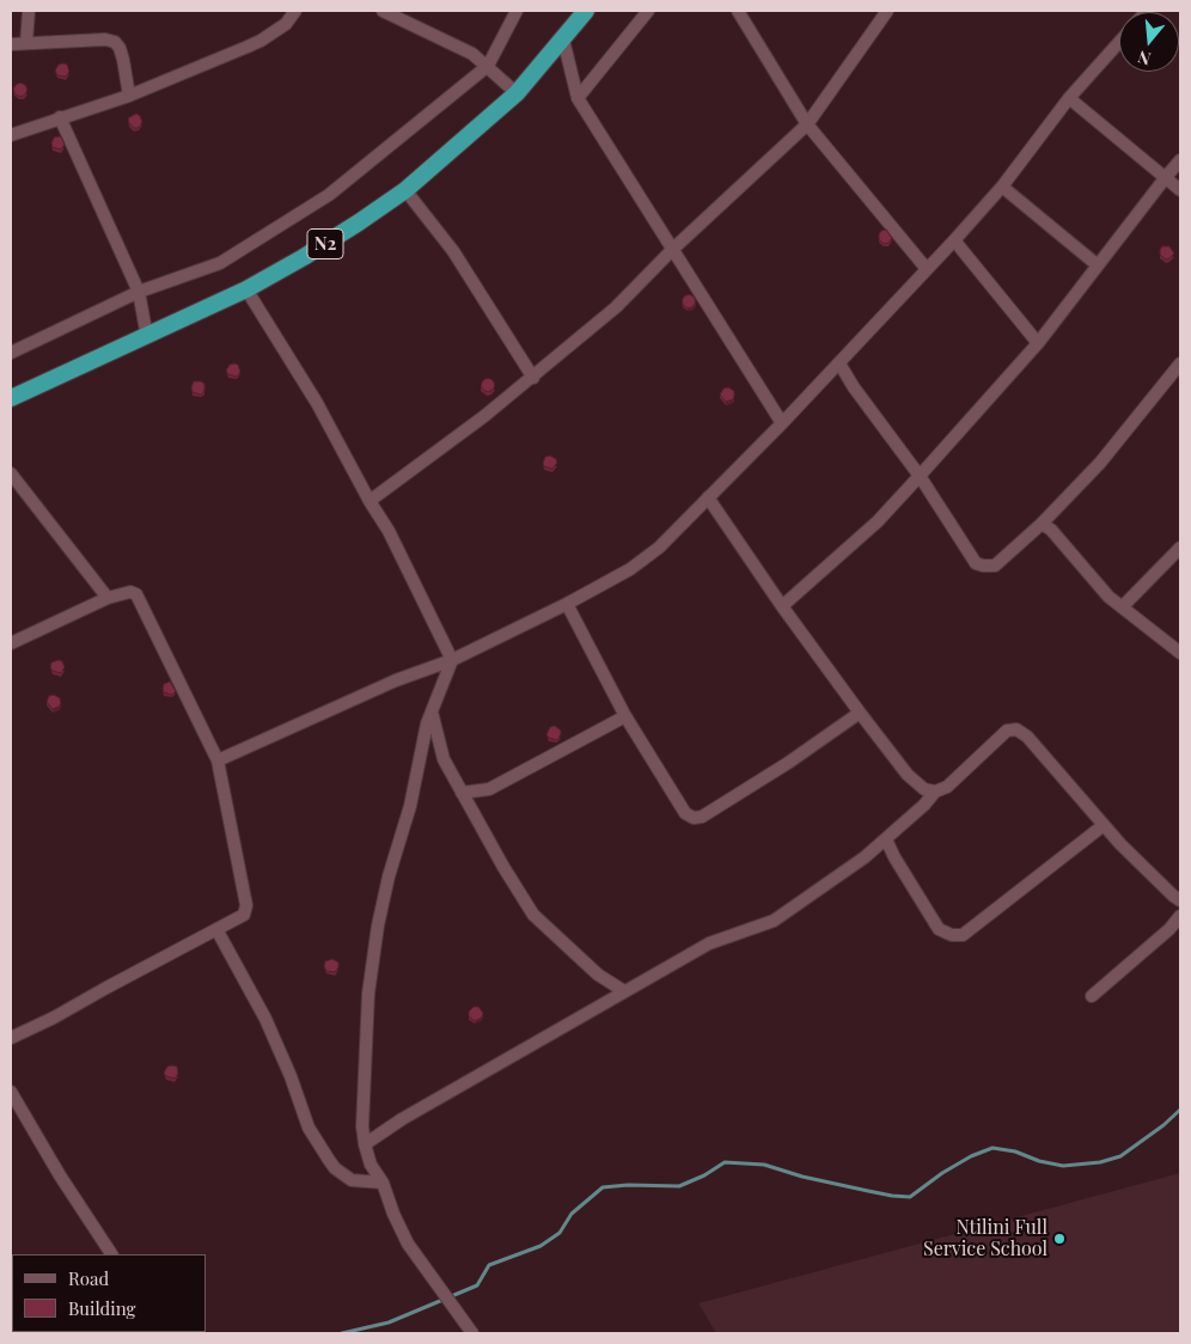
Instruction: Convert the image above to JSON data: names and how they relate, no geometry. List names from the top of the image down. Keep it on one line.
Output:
{"streets":{"highway":["N2"]},"places":["Ntilini Full Service School"],"legend":["Road","Building"],"north":"bottom"}
